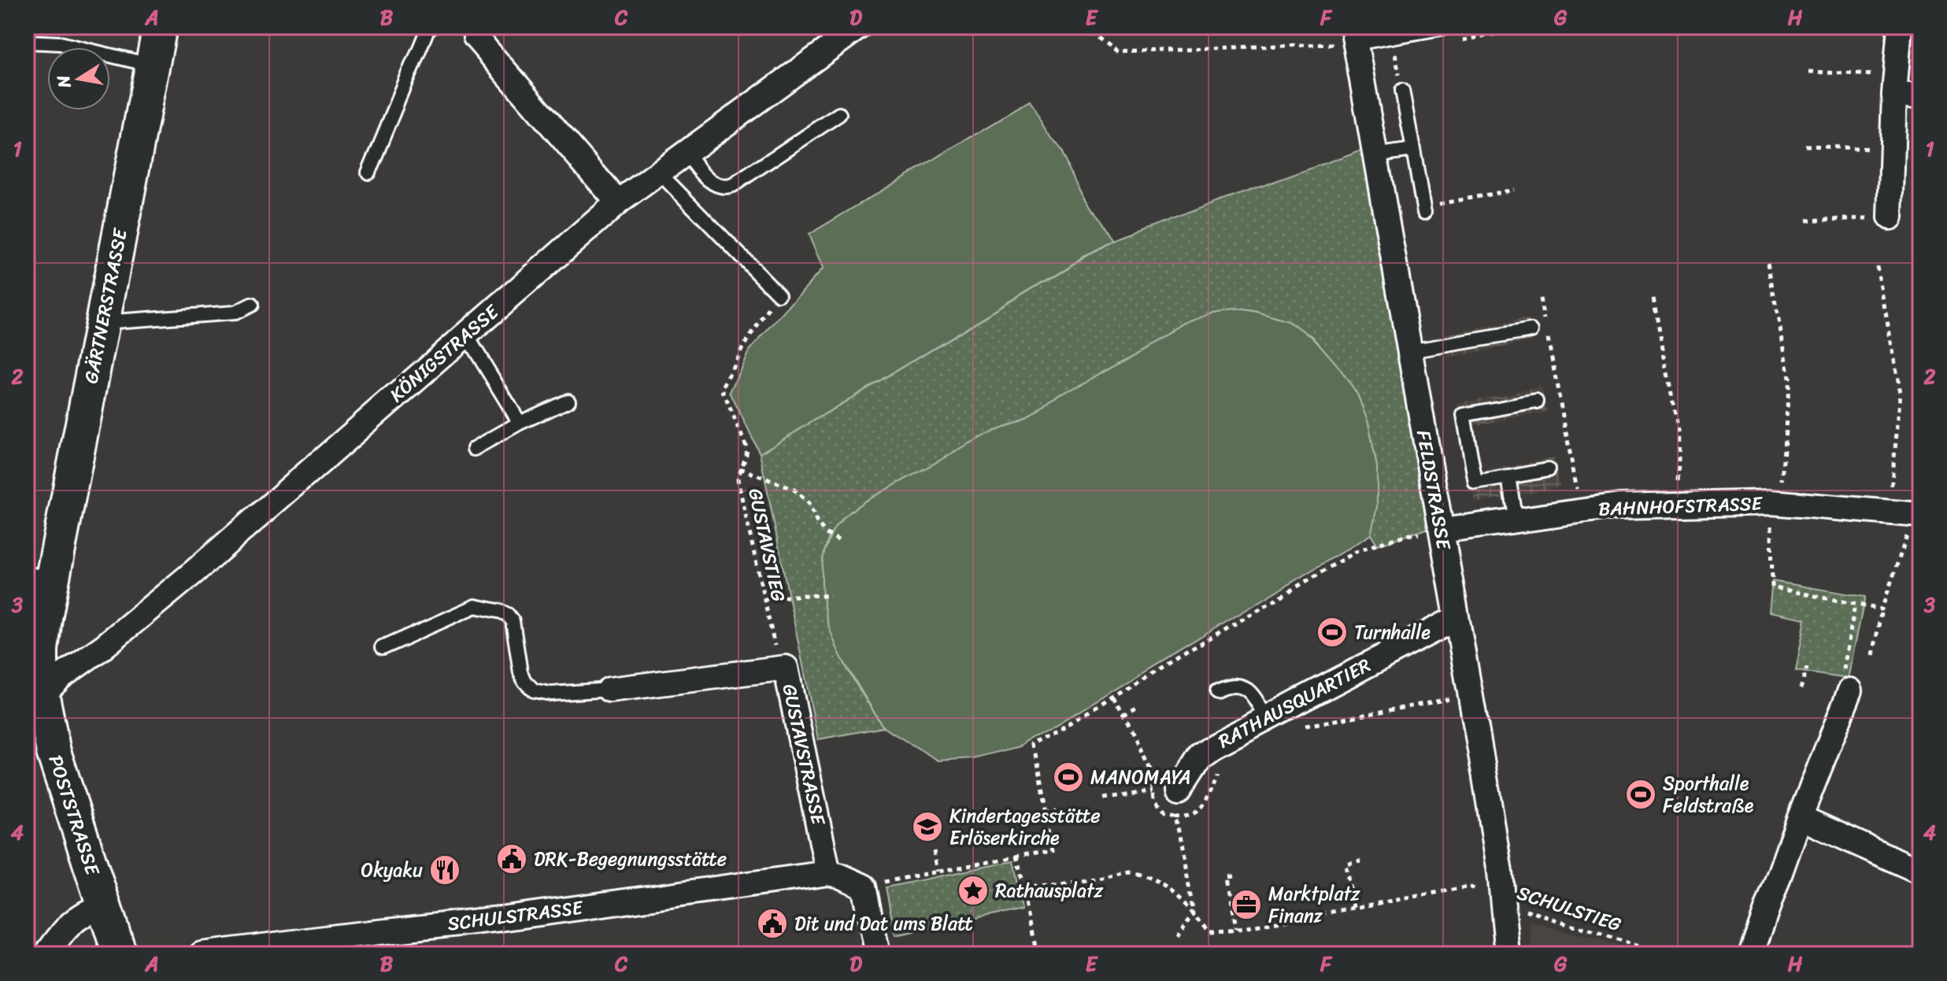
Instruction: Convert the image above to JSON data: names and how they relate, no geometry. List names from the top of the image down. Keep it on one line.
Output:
{"streets":{"street":["GÄRTNERSTRASSE","KÖNIGSTRASSE","FELDSTRASSE","BAHNHOFSTRASSE","RATHAUSQUARTIER","GUSTAVSTRASSE","POSTSTRASSE","SCHULSTRASSE"],"path":["GUSTAVSTIEG","SCHULSTIEG"]},"crossings":[["GÄRTNERSTRASSE","POSTSTRASSE"],["KÖNIGSTRASSE","POSTSTRASSE"],["FELDSTRASSE","BAHNHOFSTRASSE"],["FELDSTRASSE","RATHAUSQUARTIER"],["FELDSTRASSE","SCHULSTIEG"],["GUSTAVSTIEG","GUSTAVSTRASSE"],["GUSTAVSTRASSE","SCHULSTRASSE"]],"places":{"sports":["Turnhalle","MANOMAYA","Sporthalle Feldstraße"],"school or university":["Kindertagesstätte Erlöserkirche"],"public building":["DRK-Begegnungsstätte","Dit und Dat ums Blatt"],"restaurant":["Okyaku"],"place":["Rathausplatz"],"office":["Marktplatz Finanz"]},"north":"left","grid":{"columns":["A","B","C","D","E","F","G","H"],"rows":["1","2","3","4"]}}
